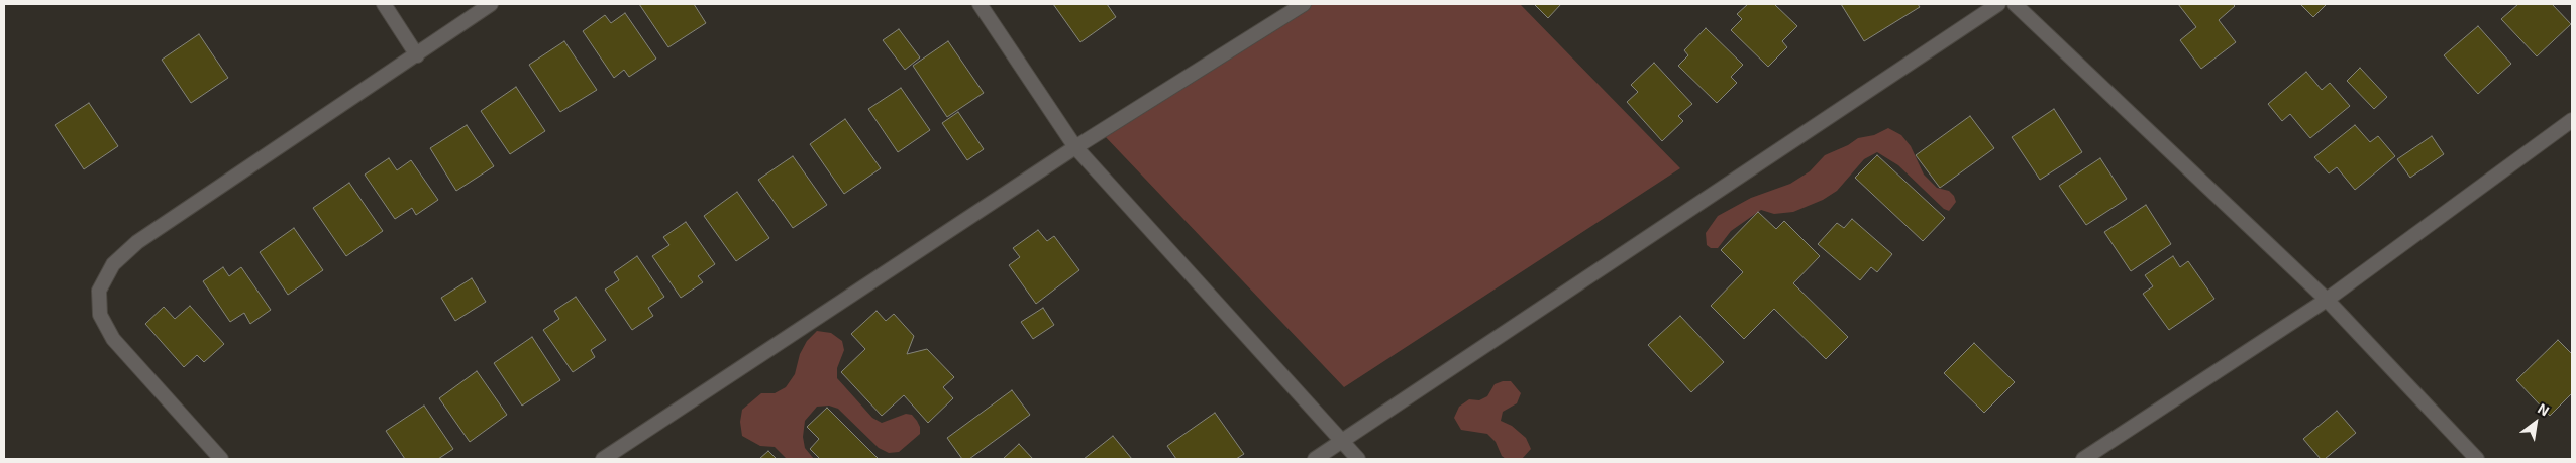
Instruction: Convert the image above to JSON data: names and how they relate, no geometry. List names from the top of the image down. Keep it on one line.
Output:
{"north":"top right"}
